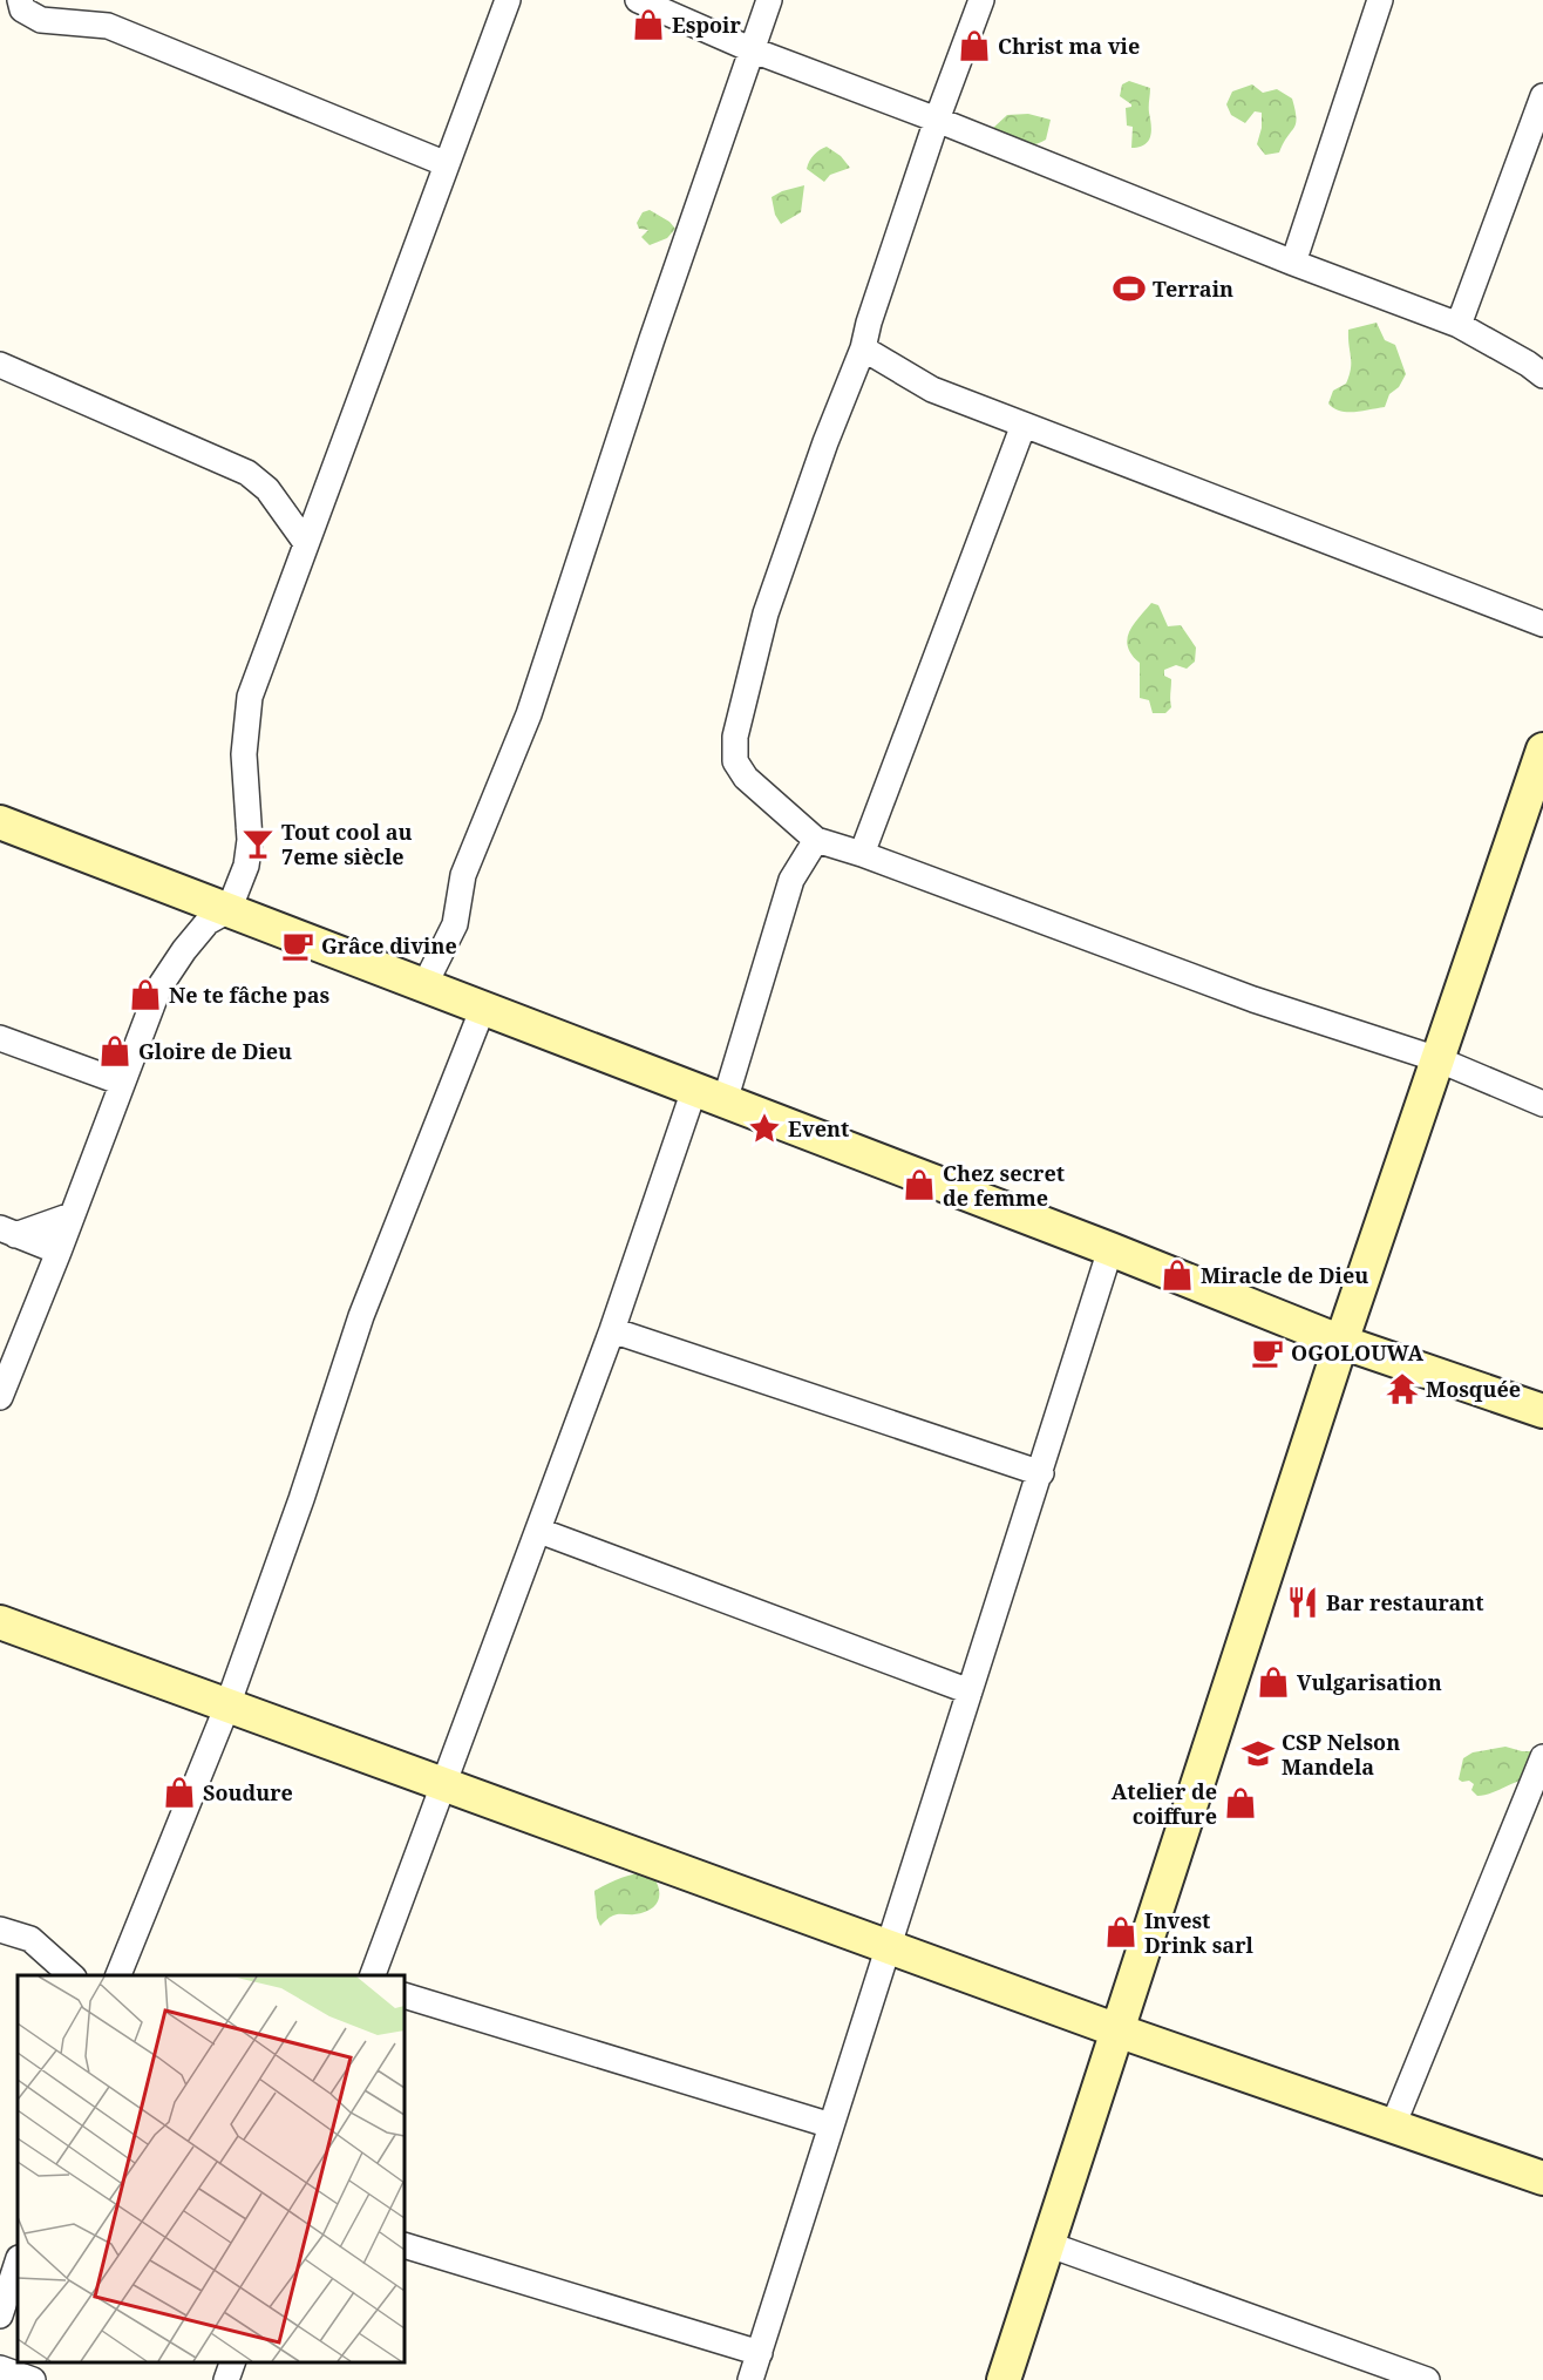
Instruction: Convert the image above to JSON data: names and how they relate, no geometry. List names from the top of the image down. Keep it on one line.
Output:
{"places":{"shop":["Espoir","Christ ma vie","Ne te fâche pas","Gloire de Dieu","Chez secret de femme","Miracle de Dieu","Vulgarisation","Soudure","Atelier de coiffure","Invest Drink sarl"],"sports":["Terrain"],"bar":["Tout cool au 7eme siècle"],"cafe":["Grâce divine","OGOLOUWA"],"place":["Event"],"temple":["Mosquée"],"restaurant":["Bar restaurant"],"school or university":["CSP Nelson Mandela"]}}
